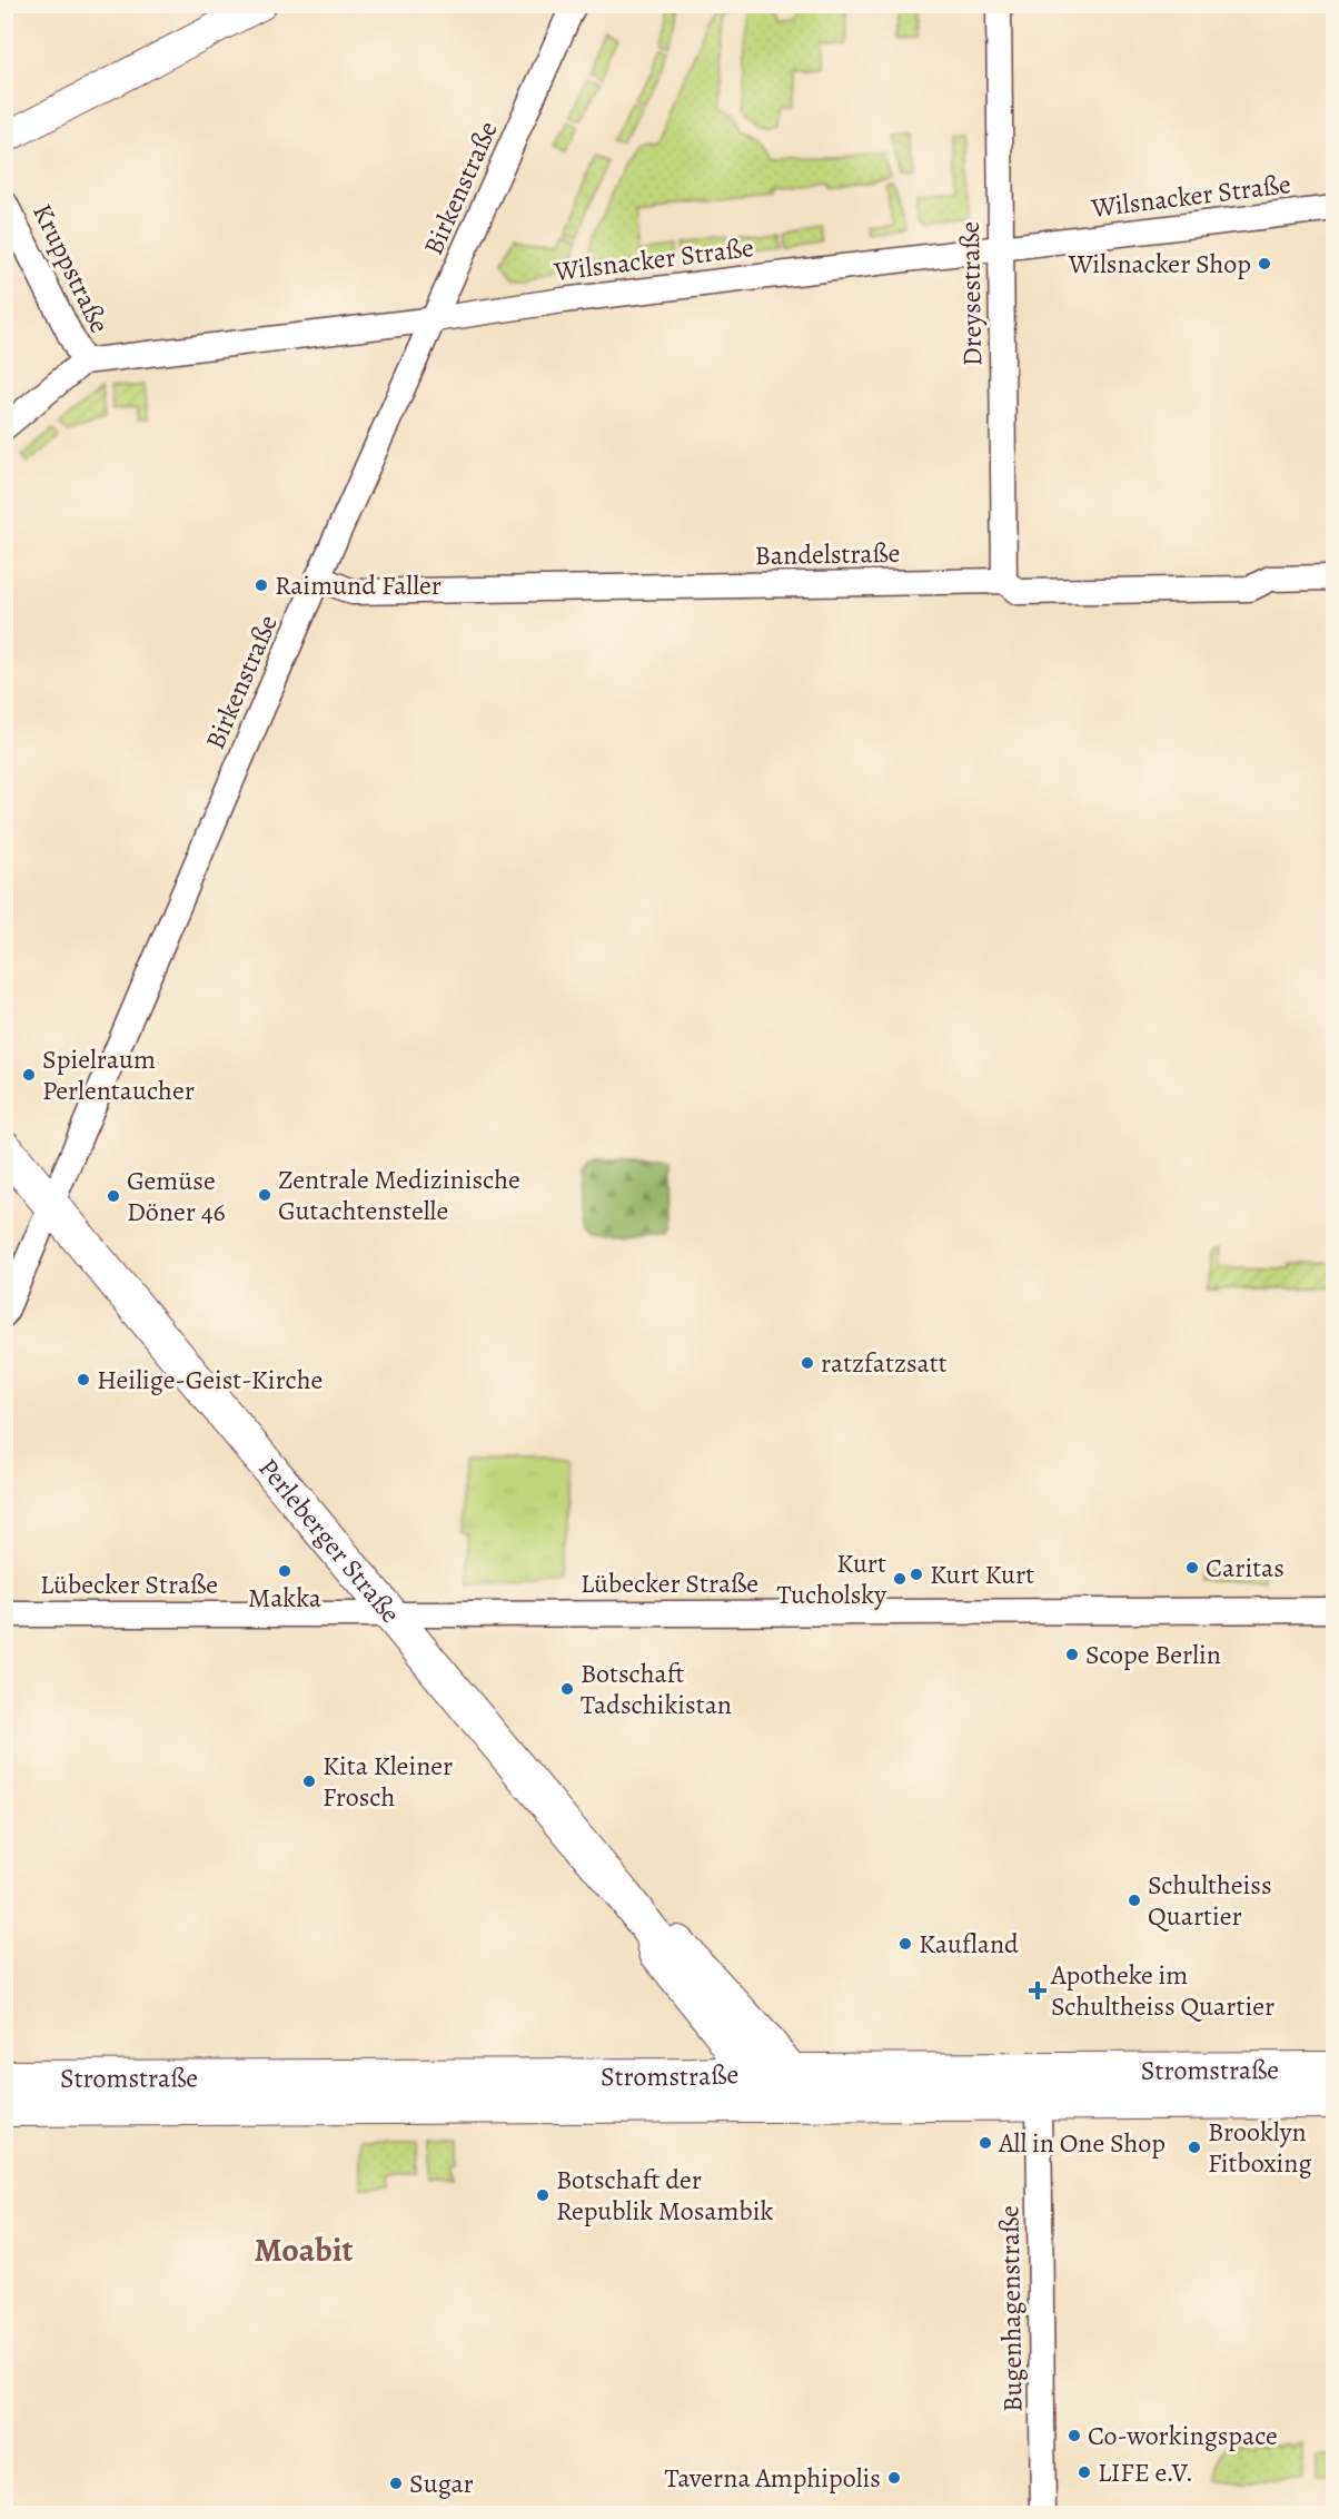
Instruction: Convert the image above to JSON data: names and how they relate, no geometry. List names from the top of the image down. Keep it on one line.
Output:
{"streets":{"main road":["Perleberger Straße","Stromstraße"],"street":["Birkenstraße","Wilsnacker Straße","Kruppstraße","Dreysestraße","Bandelstraße","Lübecker Straße","Bugenhagenstraße"]},"crossings":[["Birkenstraße","Wilsnacker Straße"],["Birkenstraße","Bandelstraße"],["Birkenstraße","Perleberger Straße"],["Wilsnacker Straße","Kruppstraße"],["Wilsnacker Straße","Dreysestraße"],["Dreysestraße","Bandelstraße"],["Perleberger Straße","Lübecker Straße"],["Perleberger Straße","Stromstraße"],["Stromstraße","Bugenhagenstraße"]],"districts":["Moabit"],"places":{"other":["Wilsnacker Shop","Raimund Faller","Spielraum Perlentaucher","Zentrale Medizinische Gutachtenstelle","Gemüse Döner 46","ratzfatzsatt","Heilige-Geist-Kirche","Caritas","Makka","Kurt Kurt","Kurt Tucholsky","Scope Berlin","Botschaft Tadschikistan","Kita Kleiner Frosch","Schultheiss Quartier","Kaufland","All in One Shop","Brooklyn Fitboxing","Botschaft der Republik Mosambik","Co-workingspace","LIFE e.V.","Taverna Amphipolis","Sugar"],"health":["Apotheke im Schultheiss Quartier"]}}
